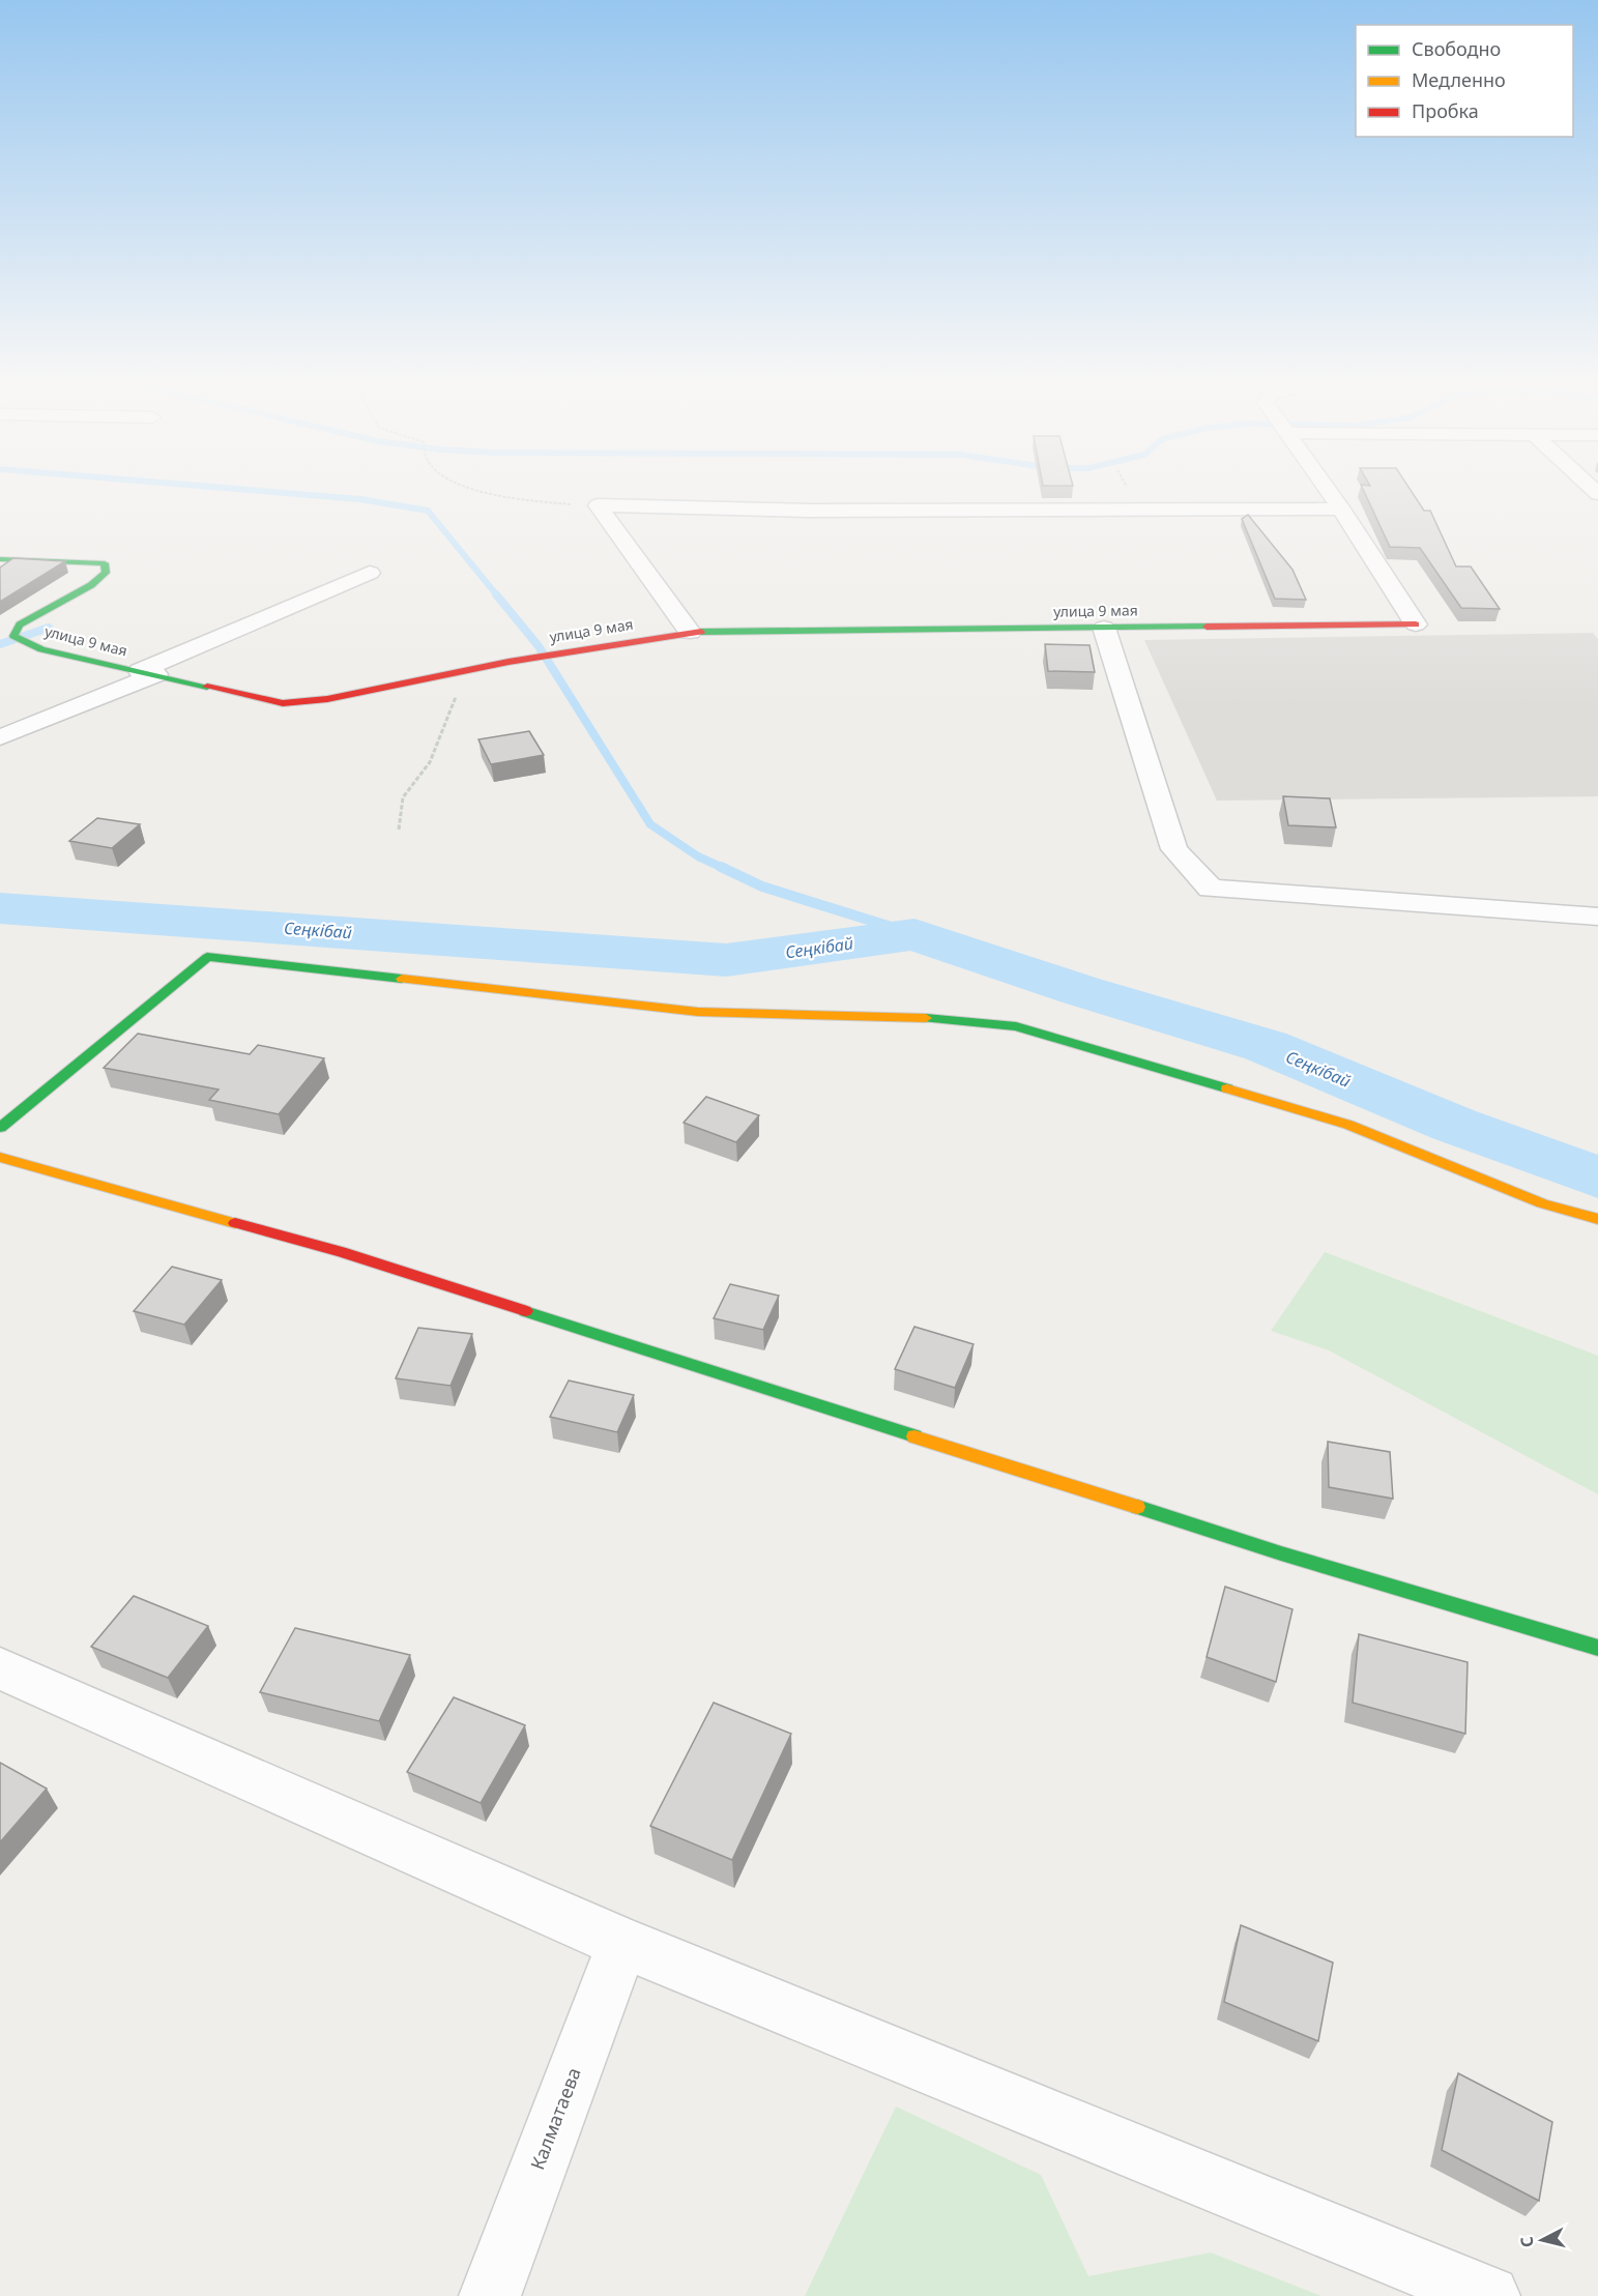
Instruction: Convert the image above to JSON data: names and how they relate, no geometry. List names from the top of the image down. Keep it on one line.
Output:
{"streets":{"street":["улица 9 мая","Калматаева"]},"water":["Сеңкібай"],"legend":["Свободно","Медленно","Пробка"],"north":"left"}
